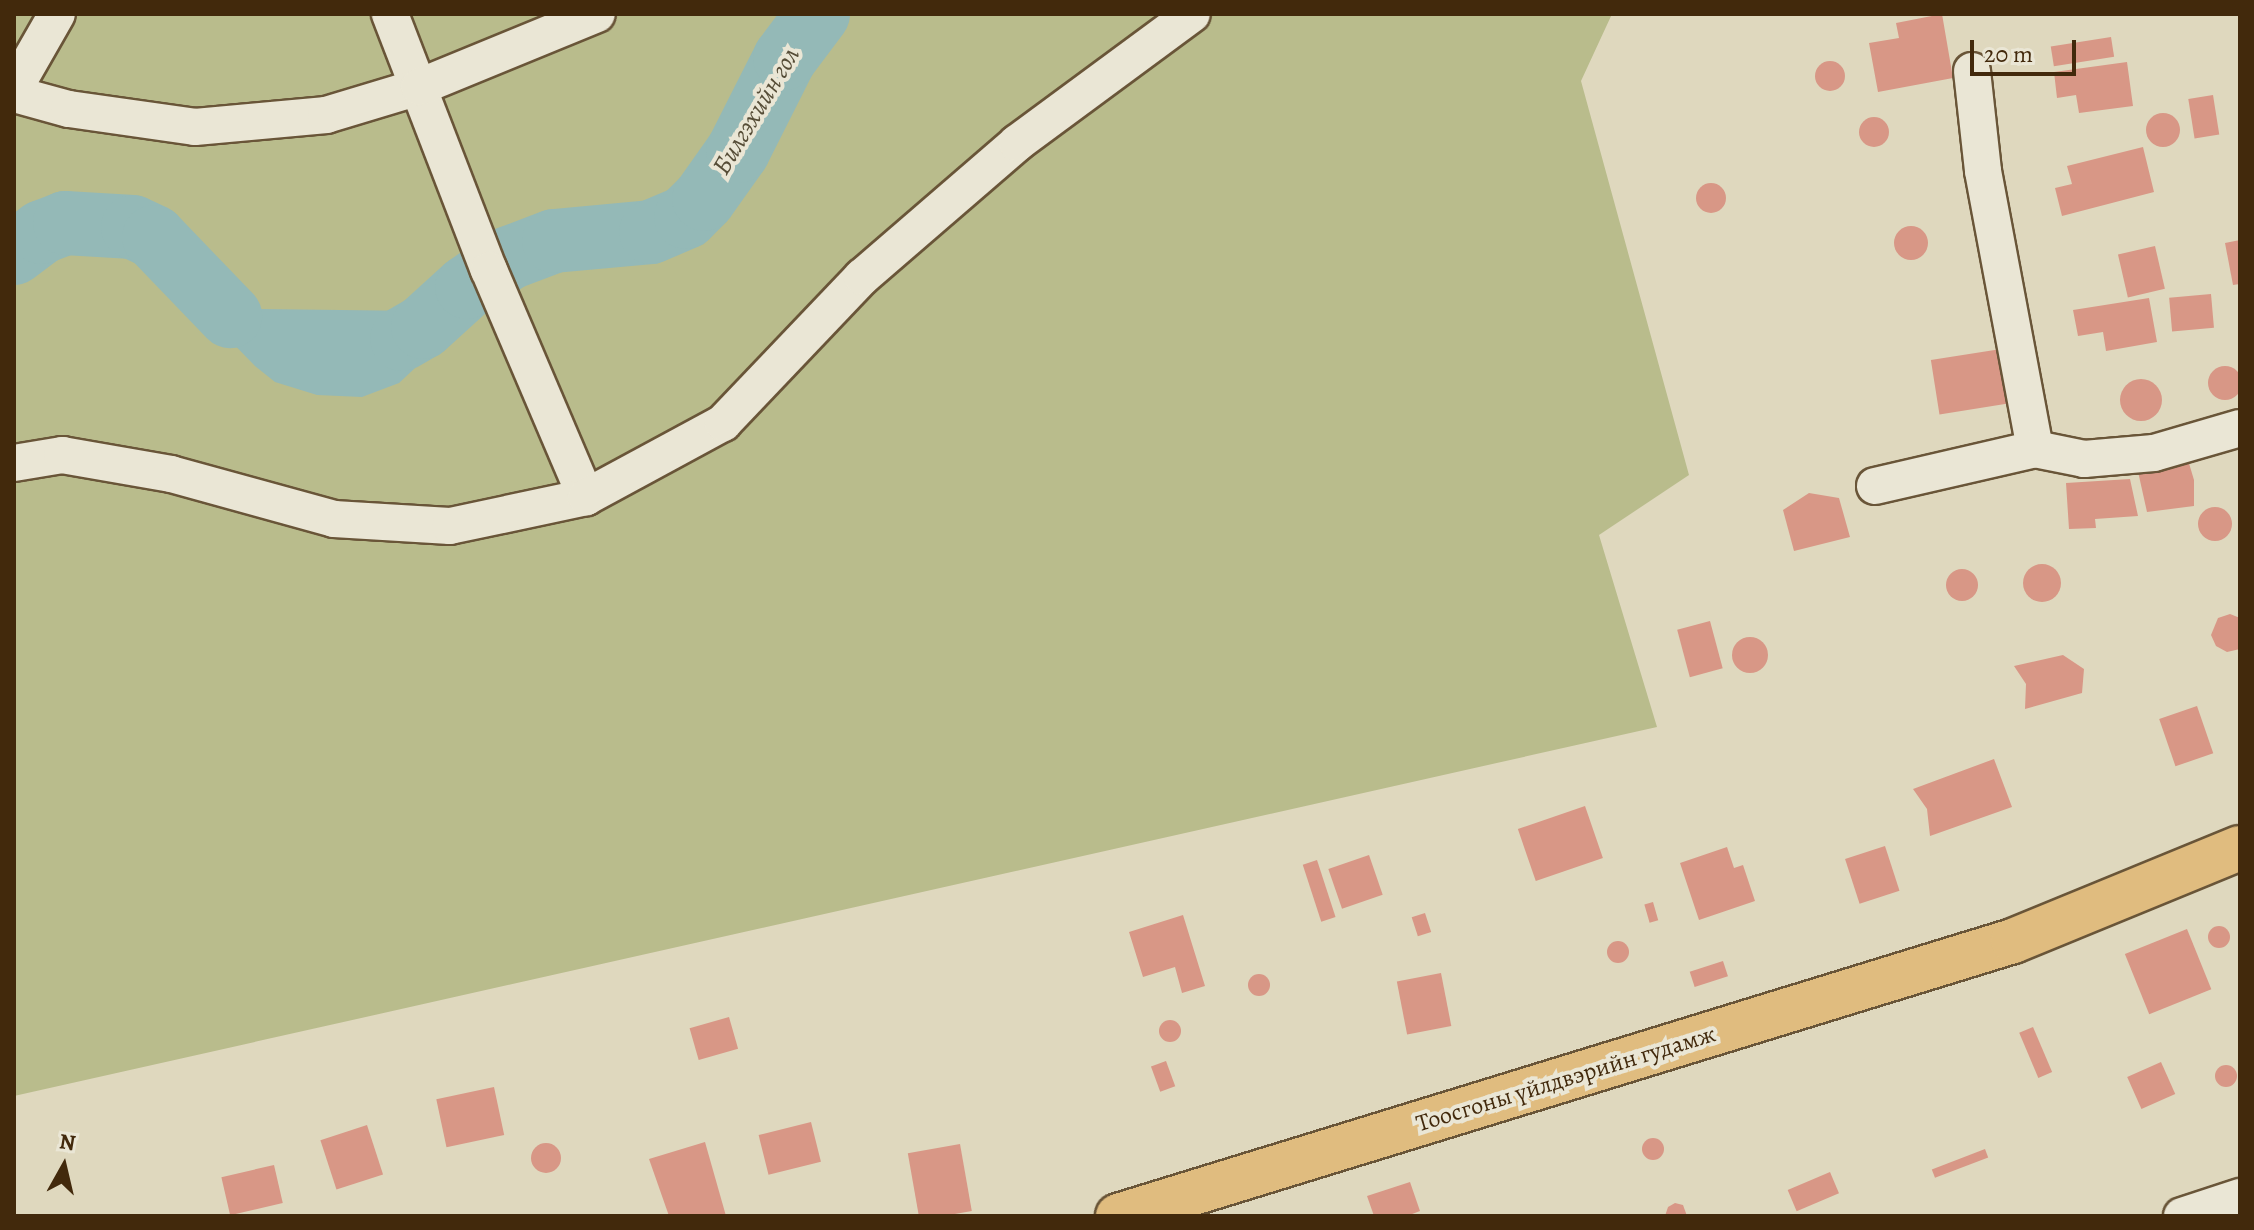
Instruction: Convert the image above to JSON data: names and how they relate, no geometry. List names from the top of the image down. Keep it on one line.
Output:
{"streets":{"main road":["Тоосгоны үйлдвэрийн гудамж"]},"water":["Билгэхийн гол"],"scale_bar":"20 m","north":"top"}
